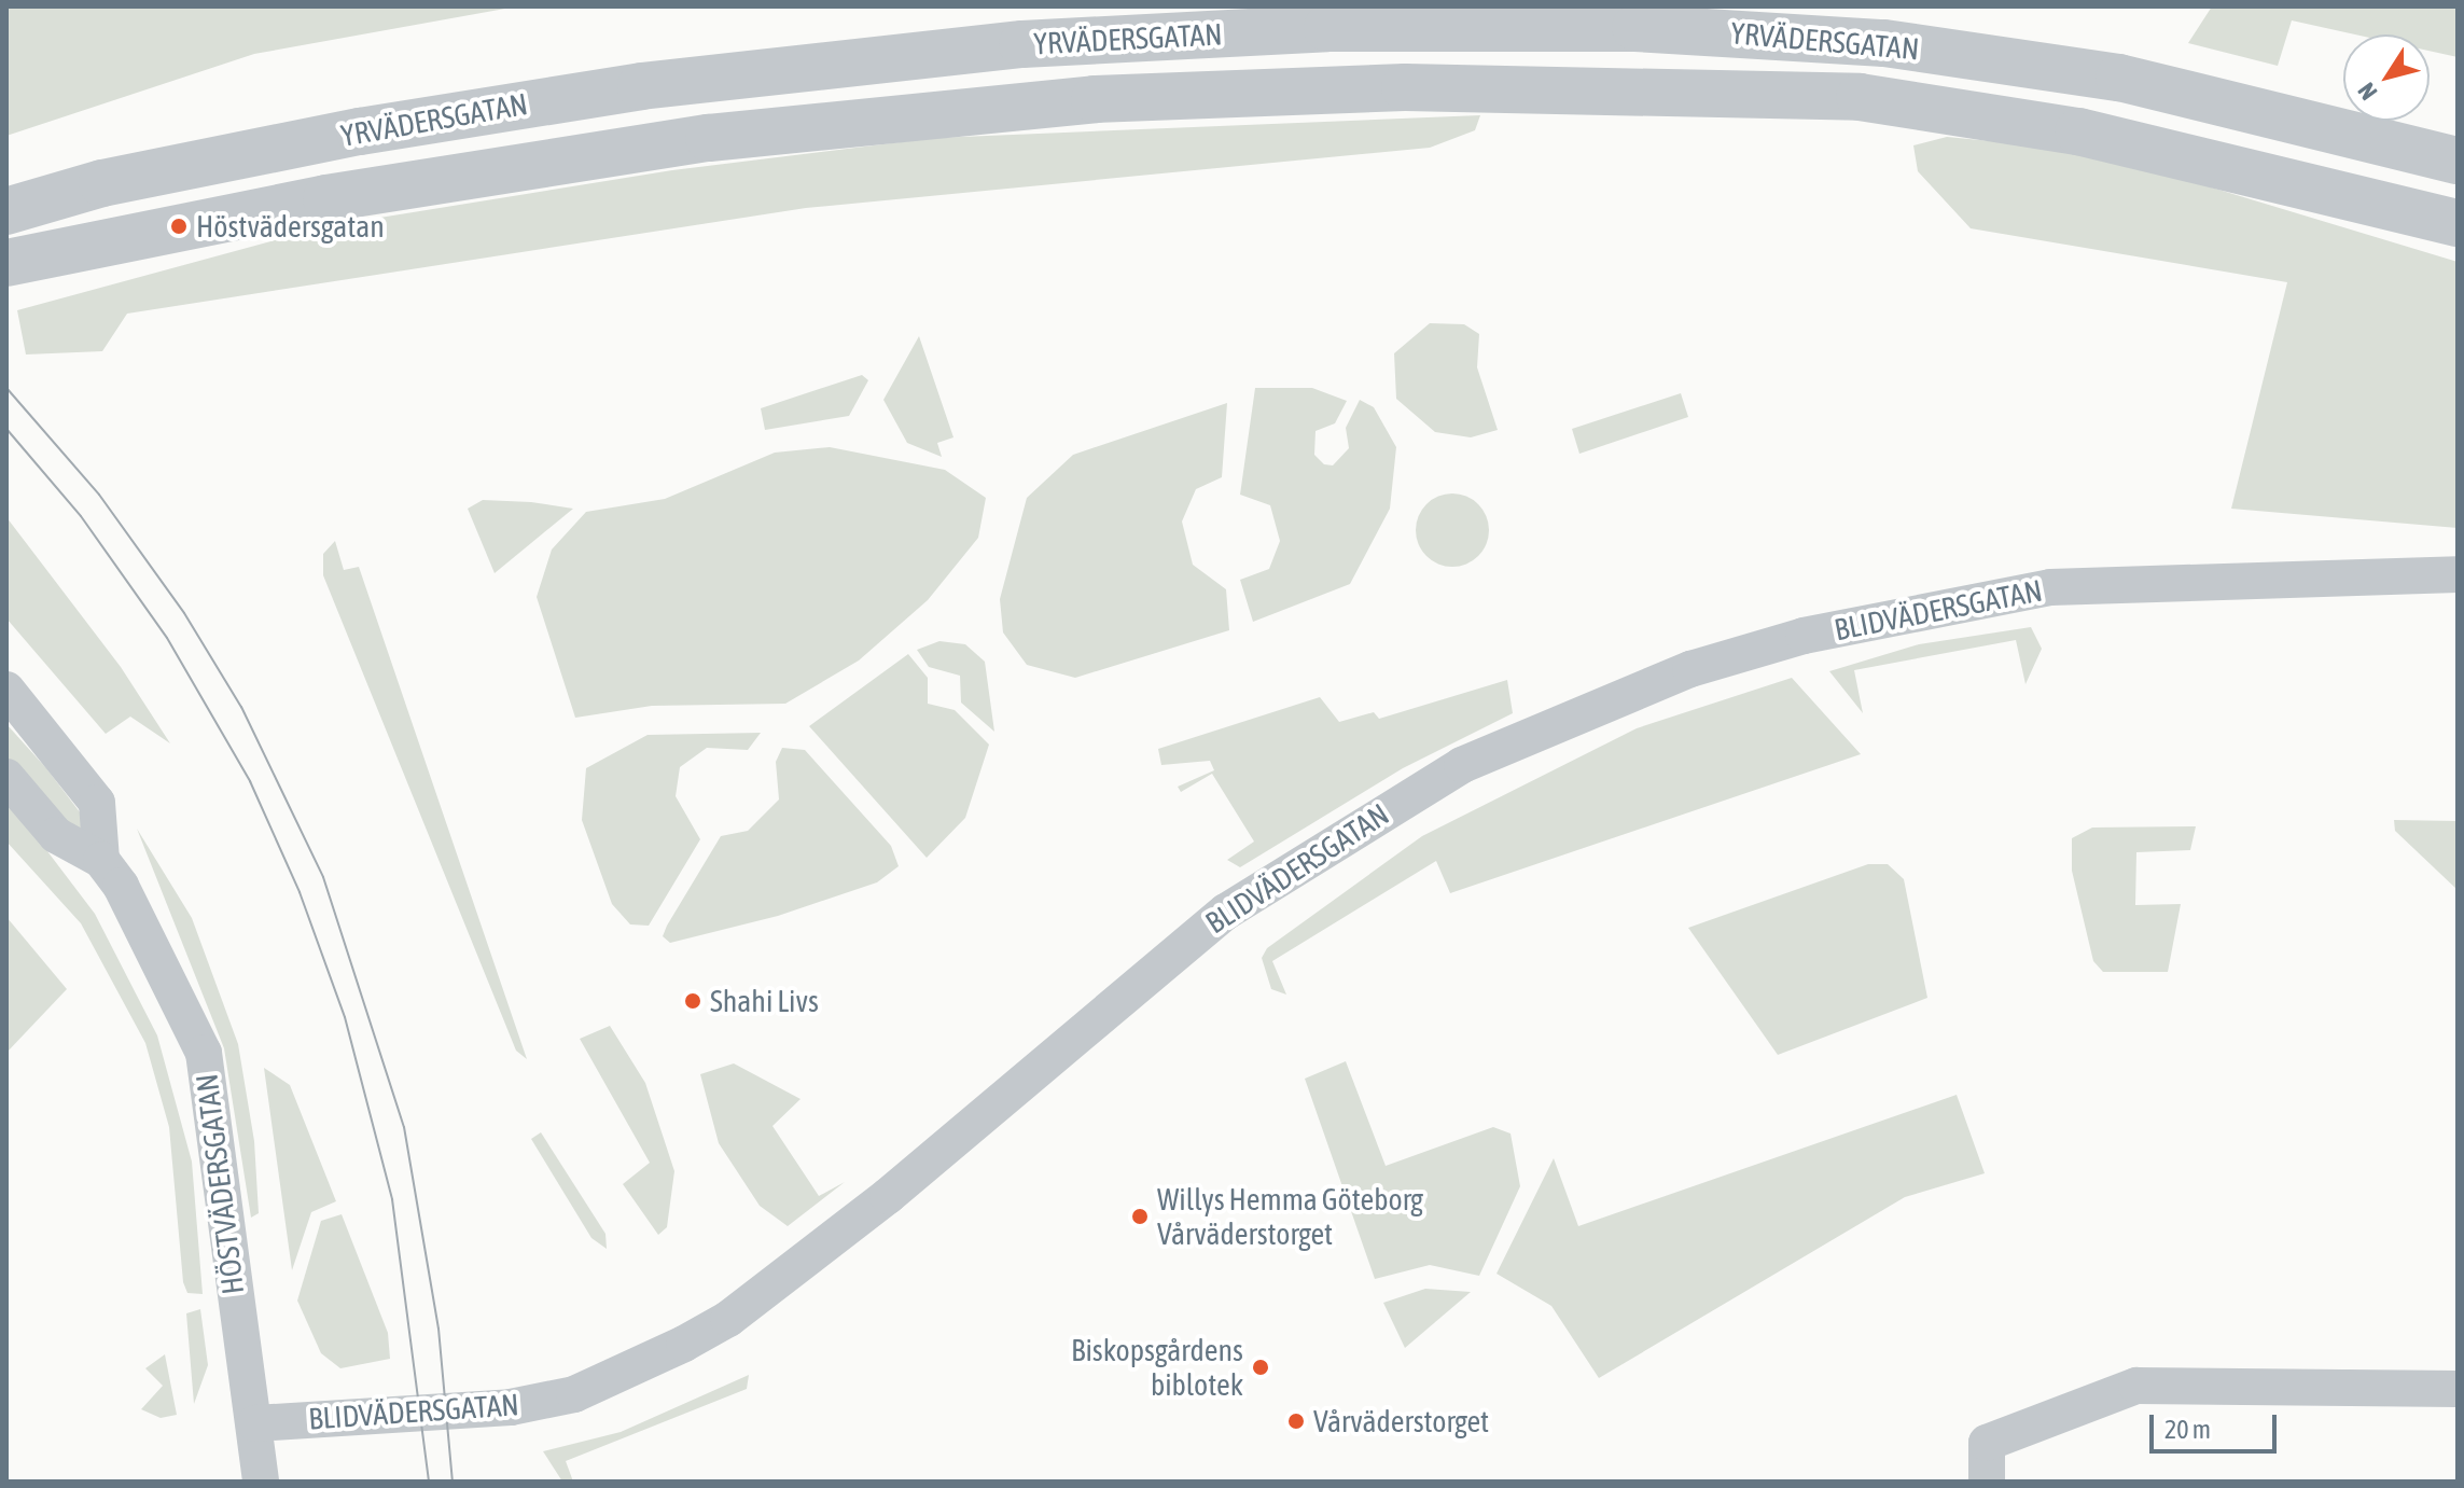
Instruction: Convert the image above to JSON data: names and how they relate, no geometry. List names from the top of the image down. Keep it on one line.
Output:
{"streets":{"street":["YRVÄDERSGATAN","BLIDVÄDERSGATAN","HÖSTVÄDERSGATAN"]},"crossings":[["BLIDVÄDERSGATAN","HÖSTVÄDERSGATAN"]],"places":["Höstvädersgatan","Shahi Livs","Willys Hemma Göteborg Vårväderstorget","Biskopsgårdens biblotek","Vårväderstorget"],"scale_bar":"20 m","north":"bottom left"}
